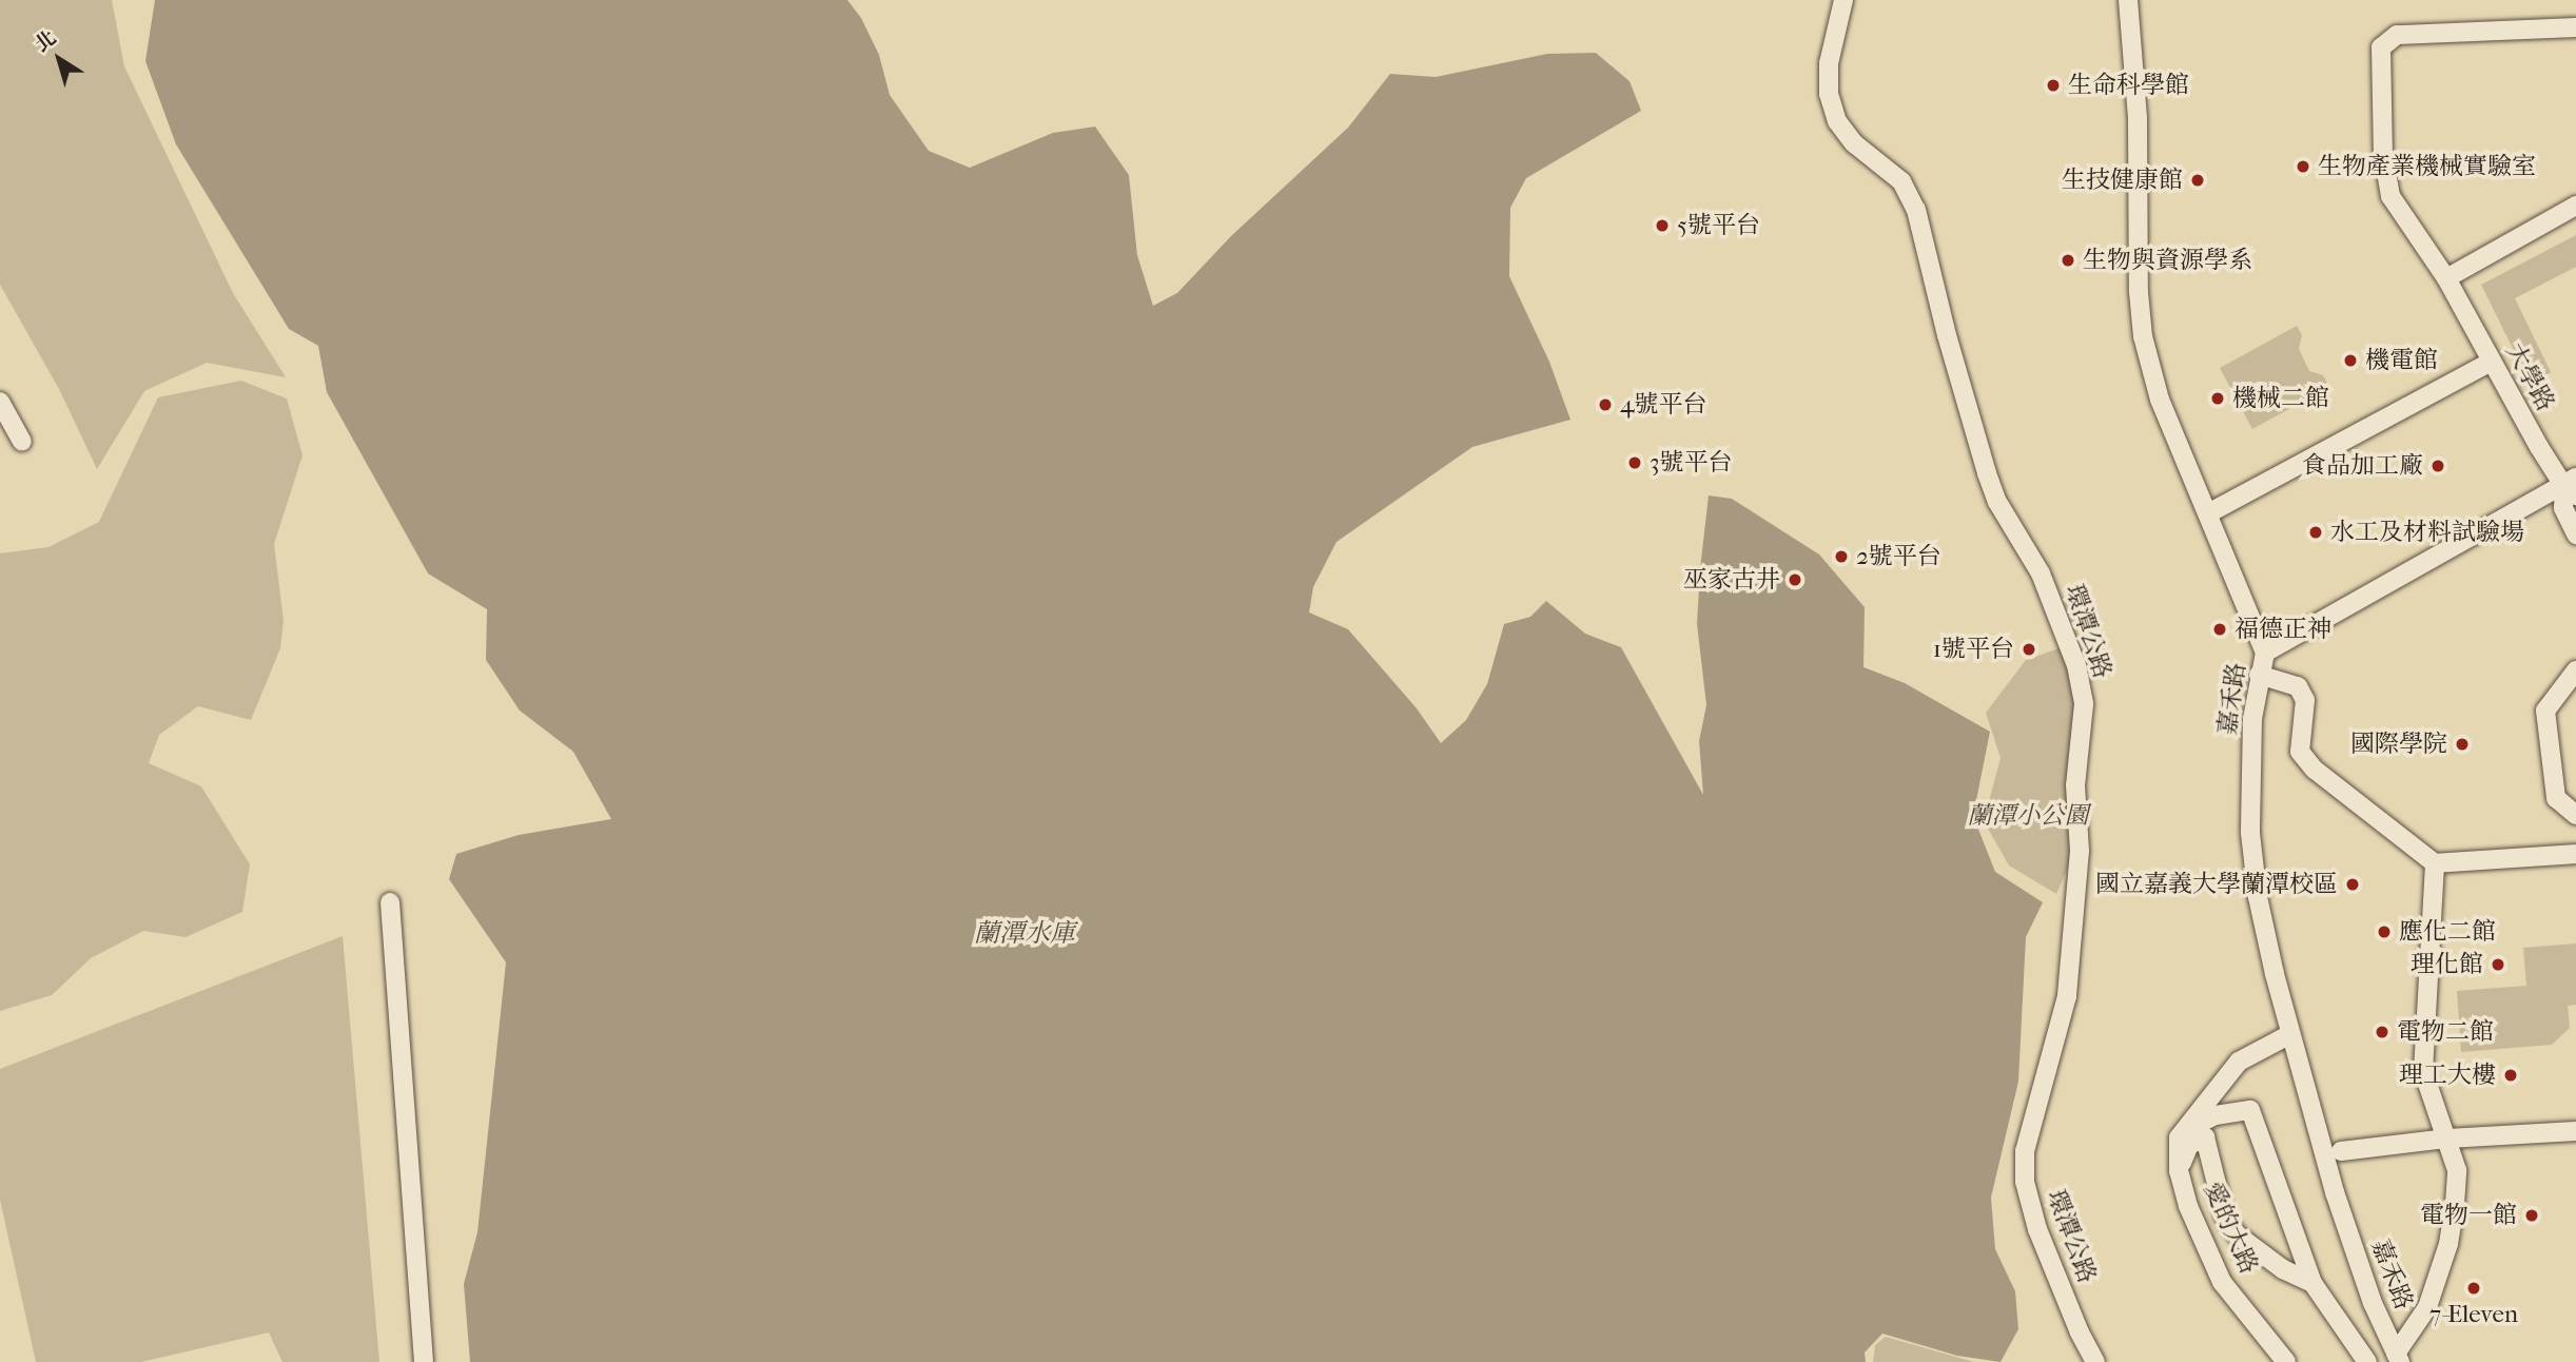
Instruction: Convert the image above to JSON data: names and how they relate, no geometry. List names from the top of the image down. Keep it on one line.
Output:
{"streets":{"street":["大學路","環潭公路","嘉禾路","愛的大路"]},"water":["蘭潭水庫"],"parks":["蘭潭小公園"],"places":["生命科學館","生物產業機械實驗室","生技健康館","5號平台","生物與資源學系","機電館","機械二館","4號平台","3號平台","食品加工廠","水工及材料試驗場","2號平台","巫家古井","福德正神","1號平台","國際學院","國立嘉義大學蘭潭校區","應化二館","理化館","電物二館","理工大樓","電物一館","7-Eleven"],"north":"top left"}
